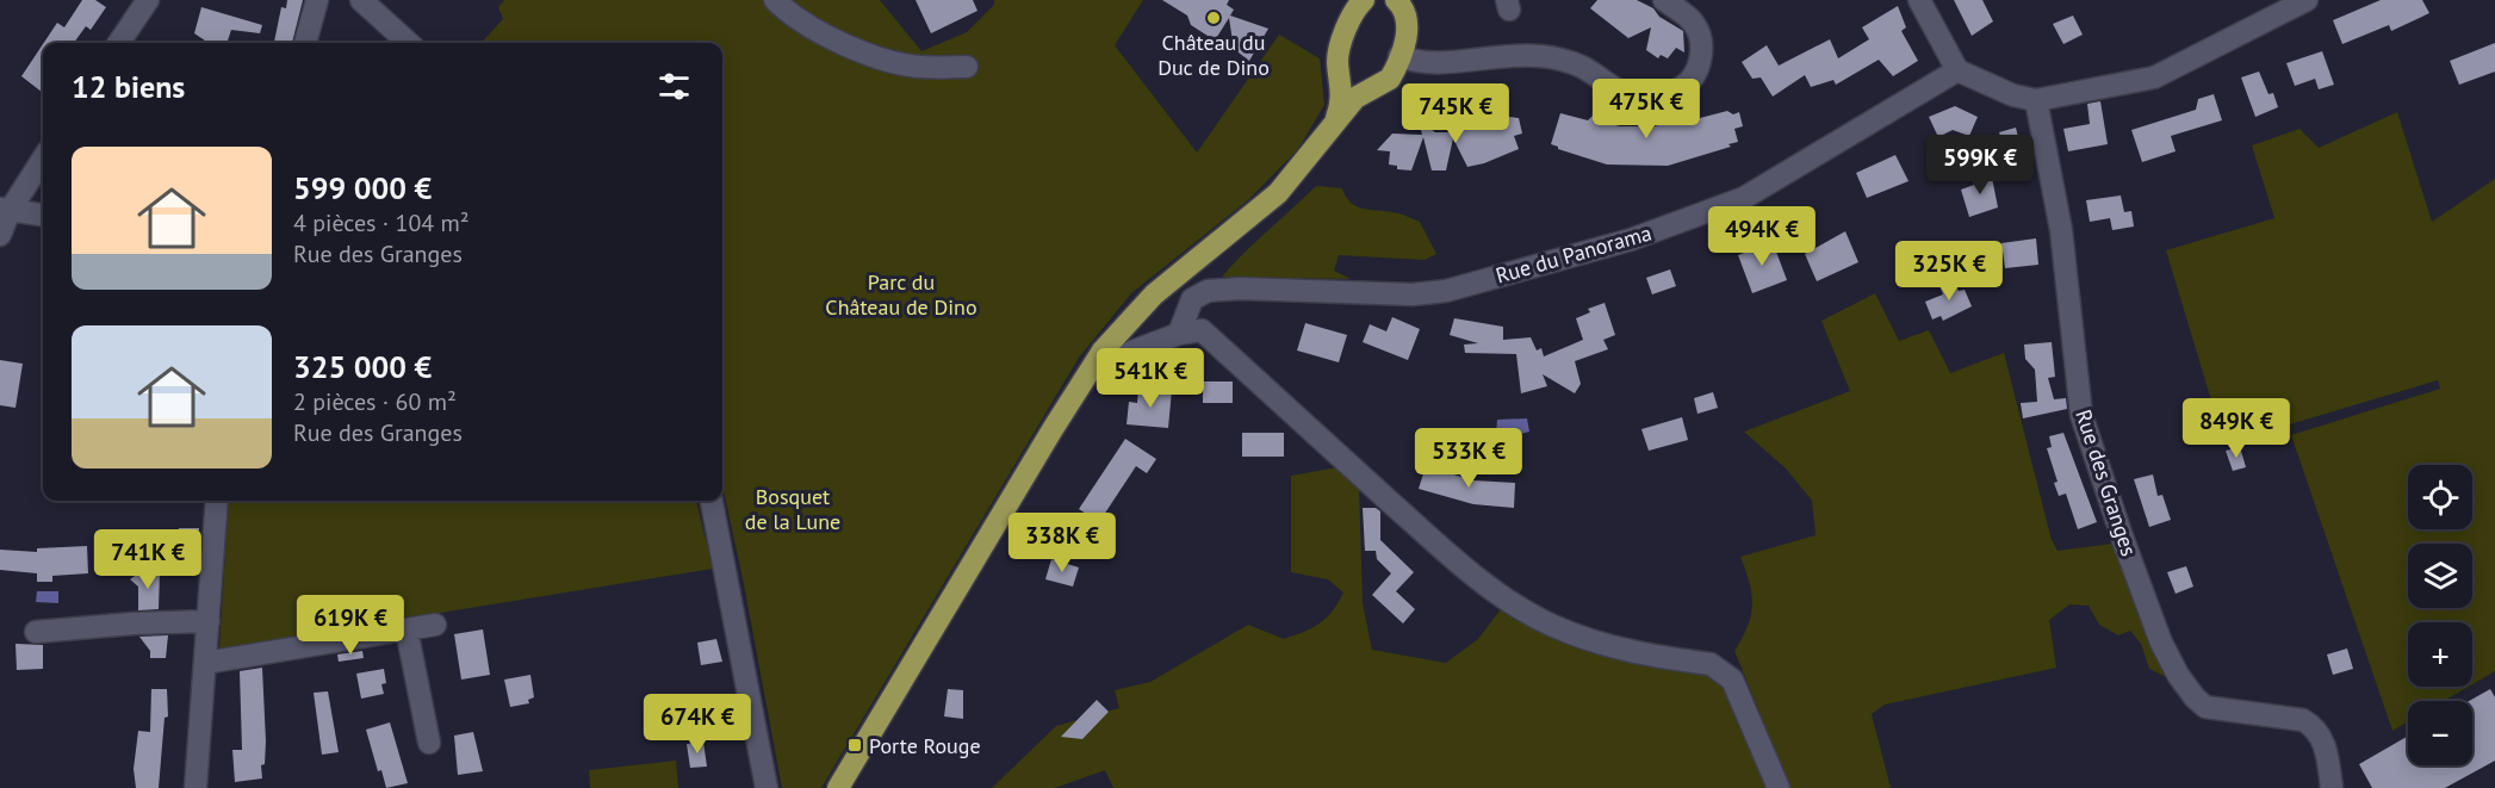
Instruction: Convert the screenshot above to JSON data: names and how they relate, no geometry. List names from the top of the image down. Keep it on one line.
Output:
{"streets":{"street":["Rue du Panorama","Rue des Granges"]},"parks":["Parc du Château de Dino","Bosquet de la Lune"],"places":{"other":["Château du Duc de Dino"],"transit":["Porte Rouge"]},"page":{"heading":"12 biens","price":["475K €","745K €","599K €","494K €","325K €","541K €","849K €","533K €","338K €","741K €","619K €","674K €"],"list":[{"name":"599 000 €","note":"4 pièces · 104 m² · Rue des Granges"},{"name":"325 000 €","note":"2 pièces · 60 m² · Rue des Granges"}],"map_buttons":["+","−"]}}
